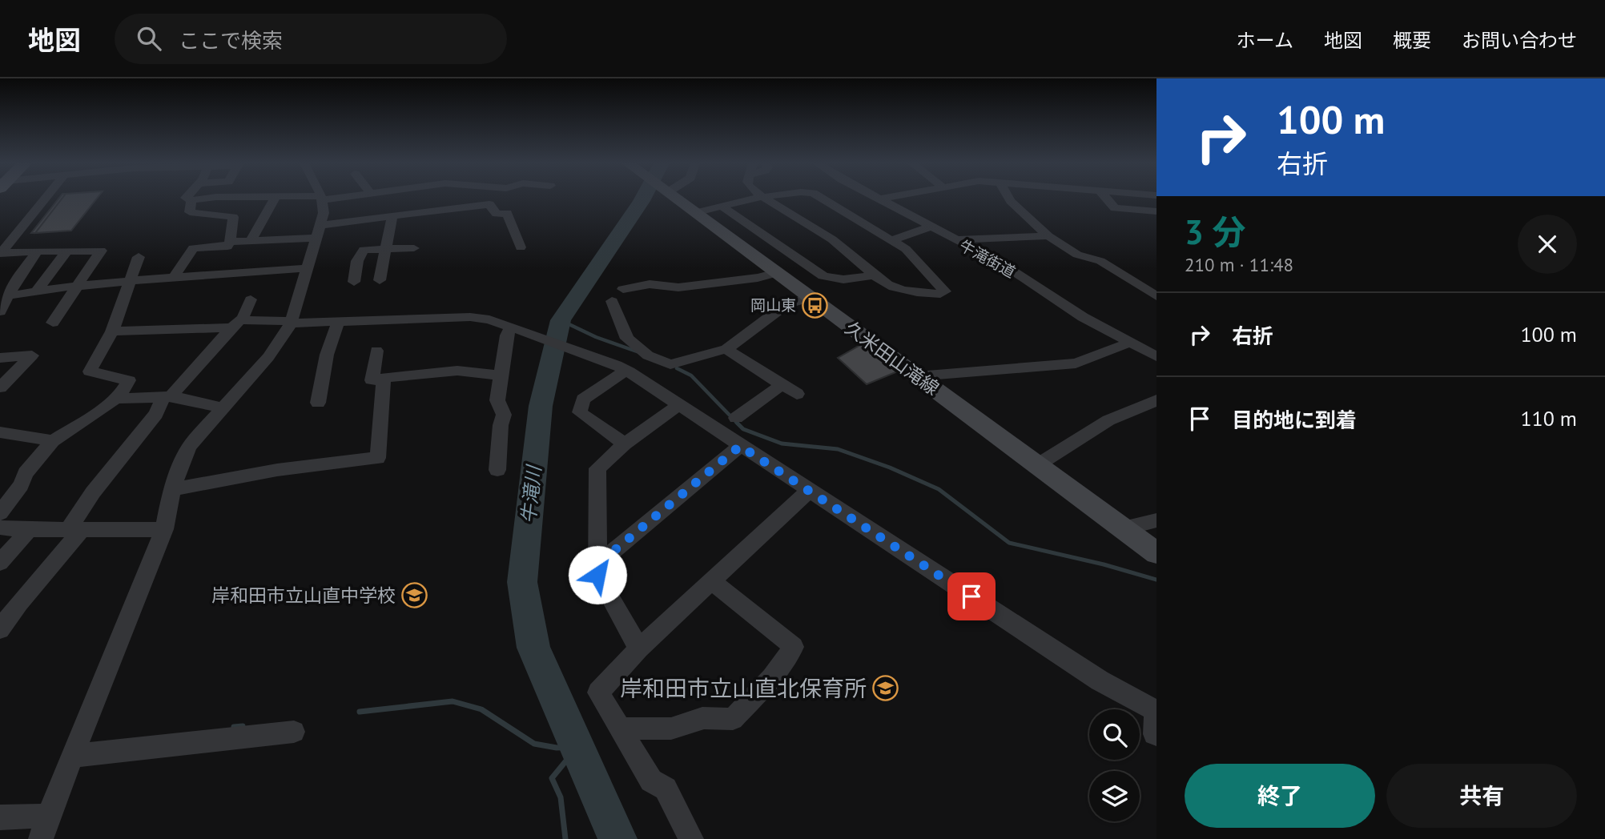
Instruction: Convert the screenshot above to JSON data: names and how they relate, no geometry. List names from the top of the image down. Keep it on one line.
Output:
{"streets":{"street":["牛滝街道","久米田山滝線"]},"water":["牛滝川"],"places":{"bus stop":["岡山東"],"school or university":["岸和田市立山直中学校","岸和田市立山直北保育所"]},"page":{"header":"地図","search":"ここで検索","nav":["ホーム","地図","概要","お問い合わせ"],"turn":["100 m","右折"],"heading":["3 分","210 m · 11:48"],"list":[{"name":"右折","value":"100 m"},{"name":"目的地に到着","value":"110 m"}],"buttons":["終了","共有"]}}
